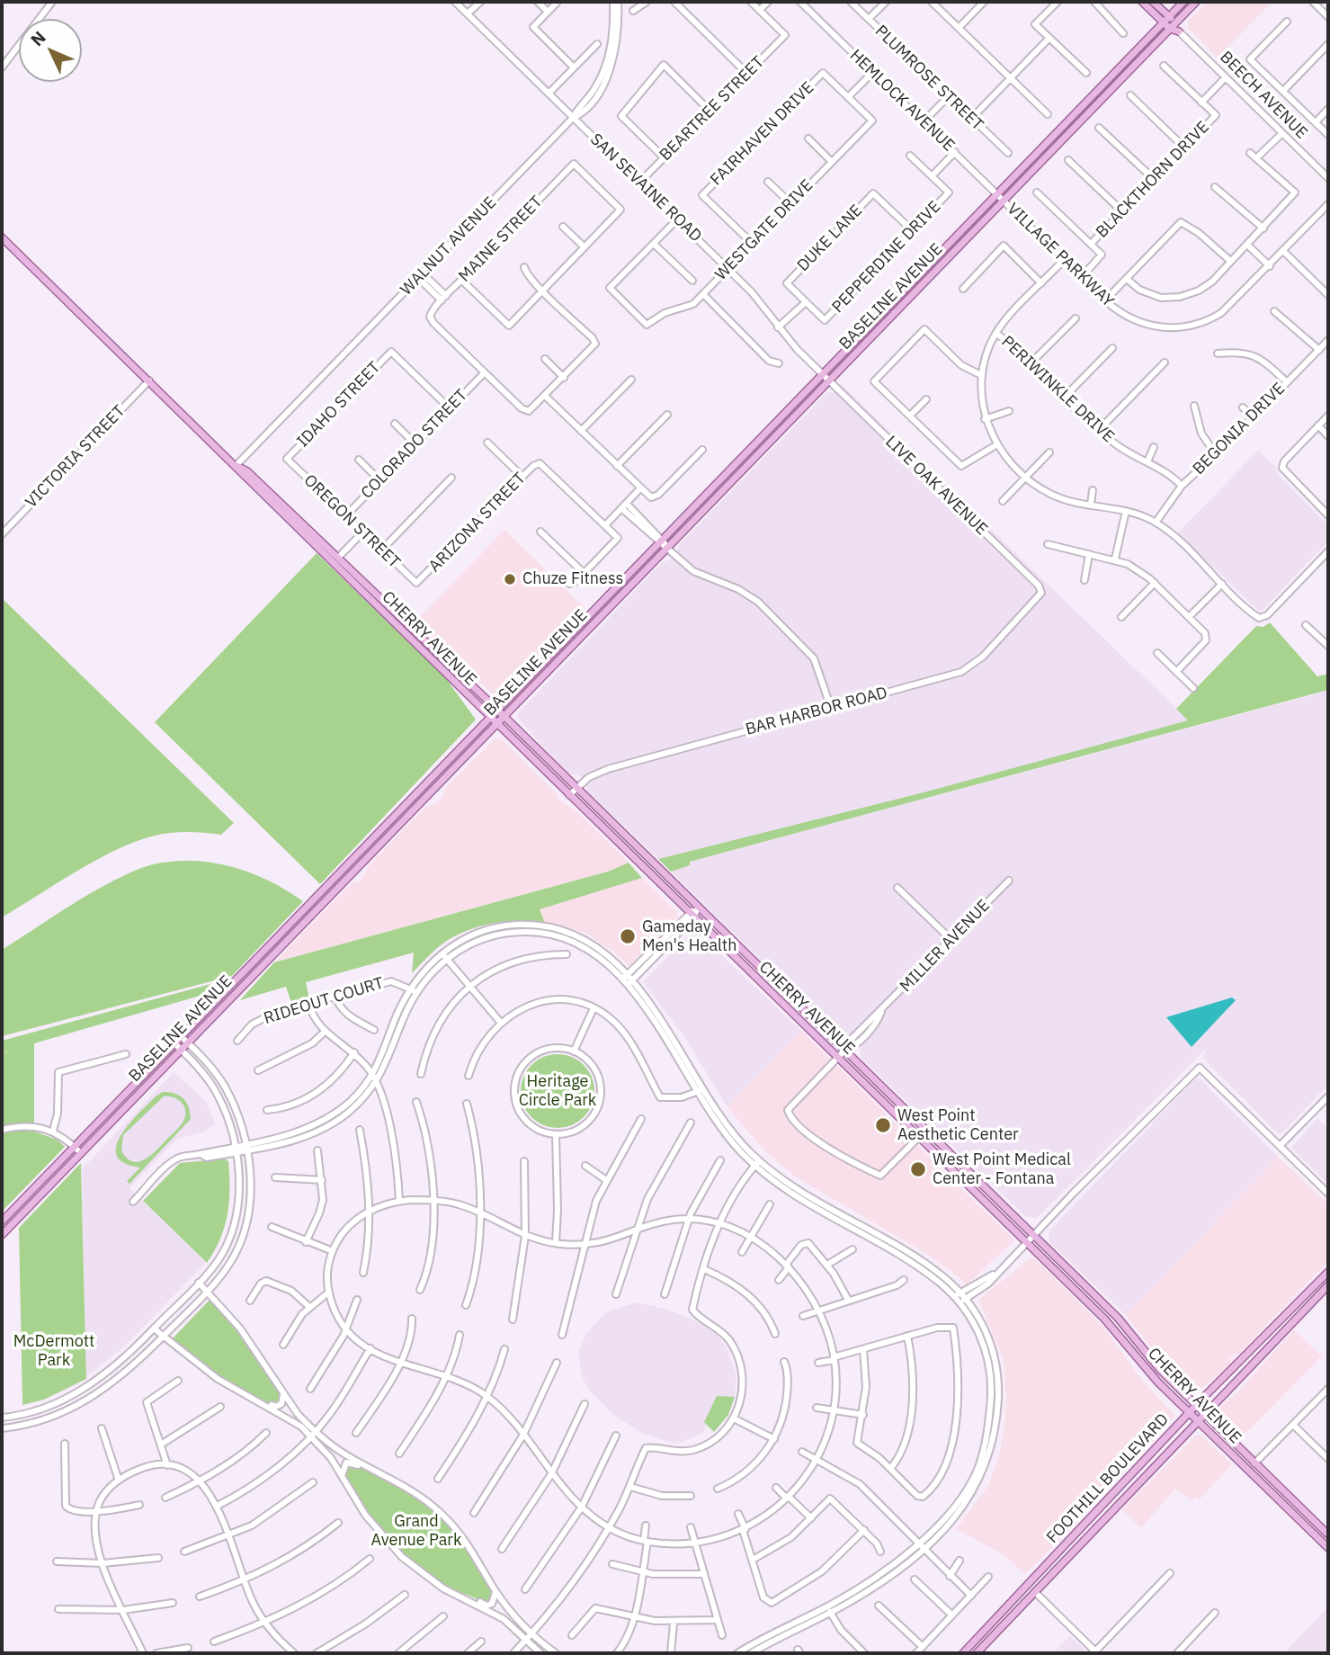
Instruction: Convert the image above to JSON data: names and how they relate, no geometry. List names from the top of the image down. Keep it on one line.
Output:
{"streets":{"main road":["BEECH AVENUE","BASELINE AVENUE","CHERRY AVENUE","FOOTHILL BOULEVARD"],"street":["PLUMROSE STREET","HEMLOCK AVENUE","BEARTREE STREET","FAIRHAVEN DRIVE","BLACKTHORN DRIVE","SAN SEVAINE ROAD","WESTGATE DRIVE","DUKE LANE","MAINE STREET","WALNUT AVENUE","VILLAGE PARKWAY","PEPPERDINE DRIVE","PERIWINKLE DRIVE","IDAHO STREET","BEGONIA DRIVE","COLORADO STREET","VICTORIA STREET","LIVE OAK AVENUE","OREGON STREET","ARIZONA STREET","BAR HARBOR ROAD","MILLER AVENUE","RIDEOUT COURT"]},"crossings":[["BEECH AVENUE","BASELINE AVENUE"],["HEMLOCK AVENUE","VILLAGE PARKWAY"],["HEMLOCK AVENUE","BASELINE AVENUE"],["BEARTREE STREET","SAN SEVAINE ROAD"],["FAIRHAVEN DRIVE","WESTGATE DRIVE"],["SAN SEVAINE ROAD","WESTGATE DRIVE"],["SAN SEVAINE ROAD","WALNUT AVENUE"],["SAN SEVAINE ROAD","BASELINE AVENUE"],["SAN SEVAINE ROAD","LIVE OAK AVENUE"],["DUKE LANE","PEPPERDINE DRIVE"],["MAINE STREET","COLORADO STREET"],["WALNUT AVENUE","CHERRY AVENUE"],["VILLAGE PARKWAY","BASELINE AVENUE"],["BASELINE AVENUE","LIVE OAK AVENUE"],["BASELINE AVENUE","CHERRY AVENUE"],["PERIWINKLE DRIVE","BEGONIA DRIVE"],["IDAHO STREET","COLORADO STREET"],["IDAHO STREET","OREGON STREET"],["COLORADO STREET","OREGON STREET"],["VICTORIA STREET","CHERRY AVENUE"],["LIVE OAK AVENUE","BAR HARBOR ROAD"],["OREGON STREET","ARIZONA STREET"],["CHERRY AVENUE","BAR HARBOR ROAD"],["CHERRY AVENUE","MILLER AVENUE"],["CHERRY AVENUE","FOOTHILL BOULEVARD"]],"parks":["Heritage Circle Park","McDermott Park","Grand Avenue Park"],"places":["Chuze Fitness","Gameday Men's Health","West Point Aesthetic Center","West Point Medical Center - Fontana"],"north":"top left"}
